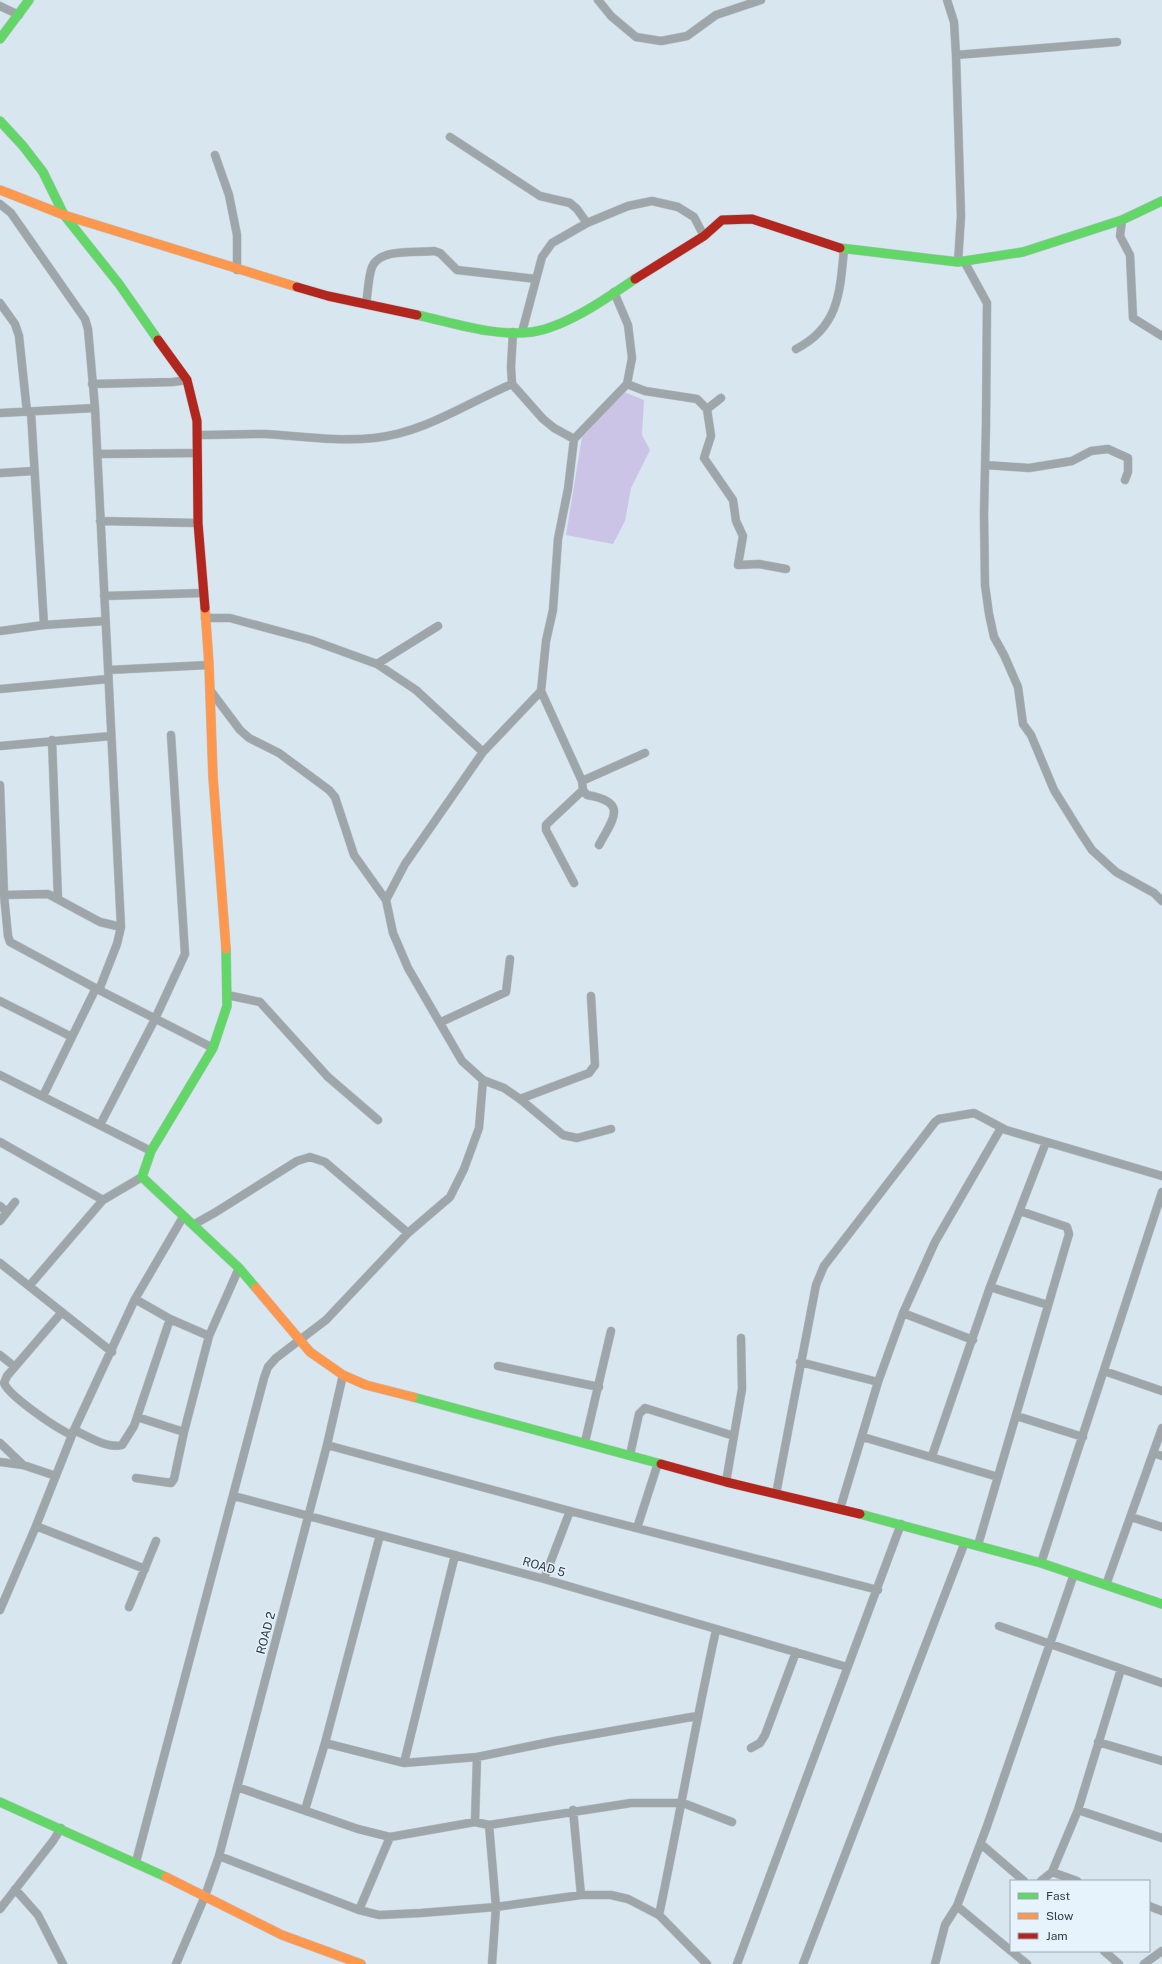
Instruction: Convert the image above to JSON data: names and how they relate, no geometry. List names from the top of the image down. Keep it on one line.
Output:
{"streets":{"street":["ROAD 5","ROAD 2"]},"crossings":[["ROAD 5","ROAD 2"]],"legend":["Fast","Slow","Jam"]}
